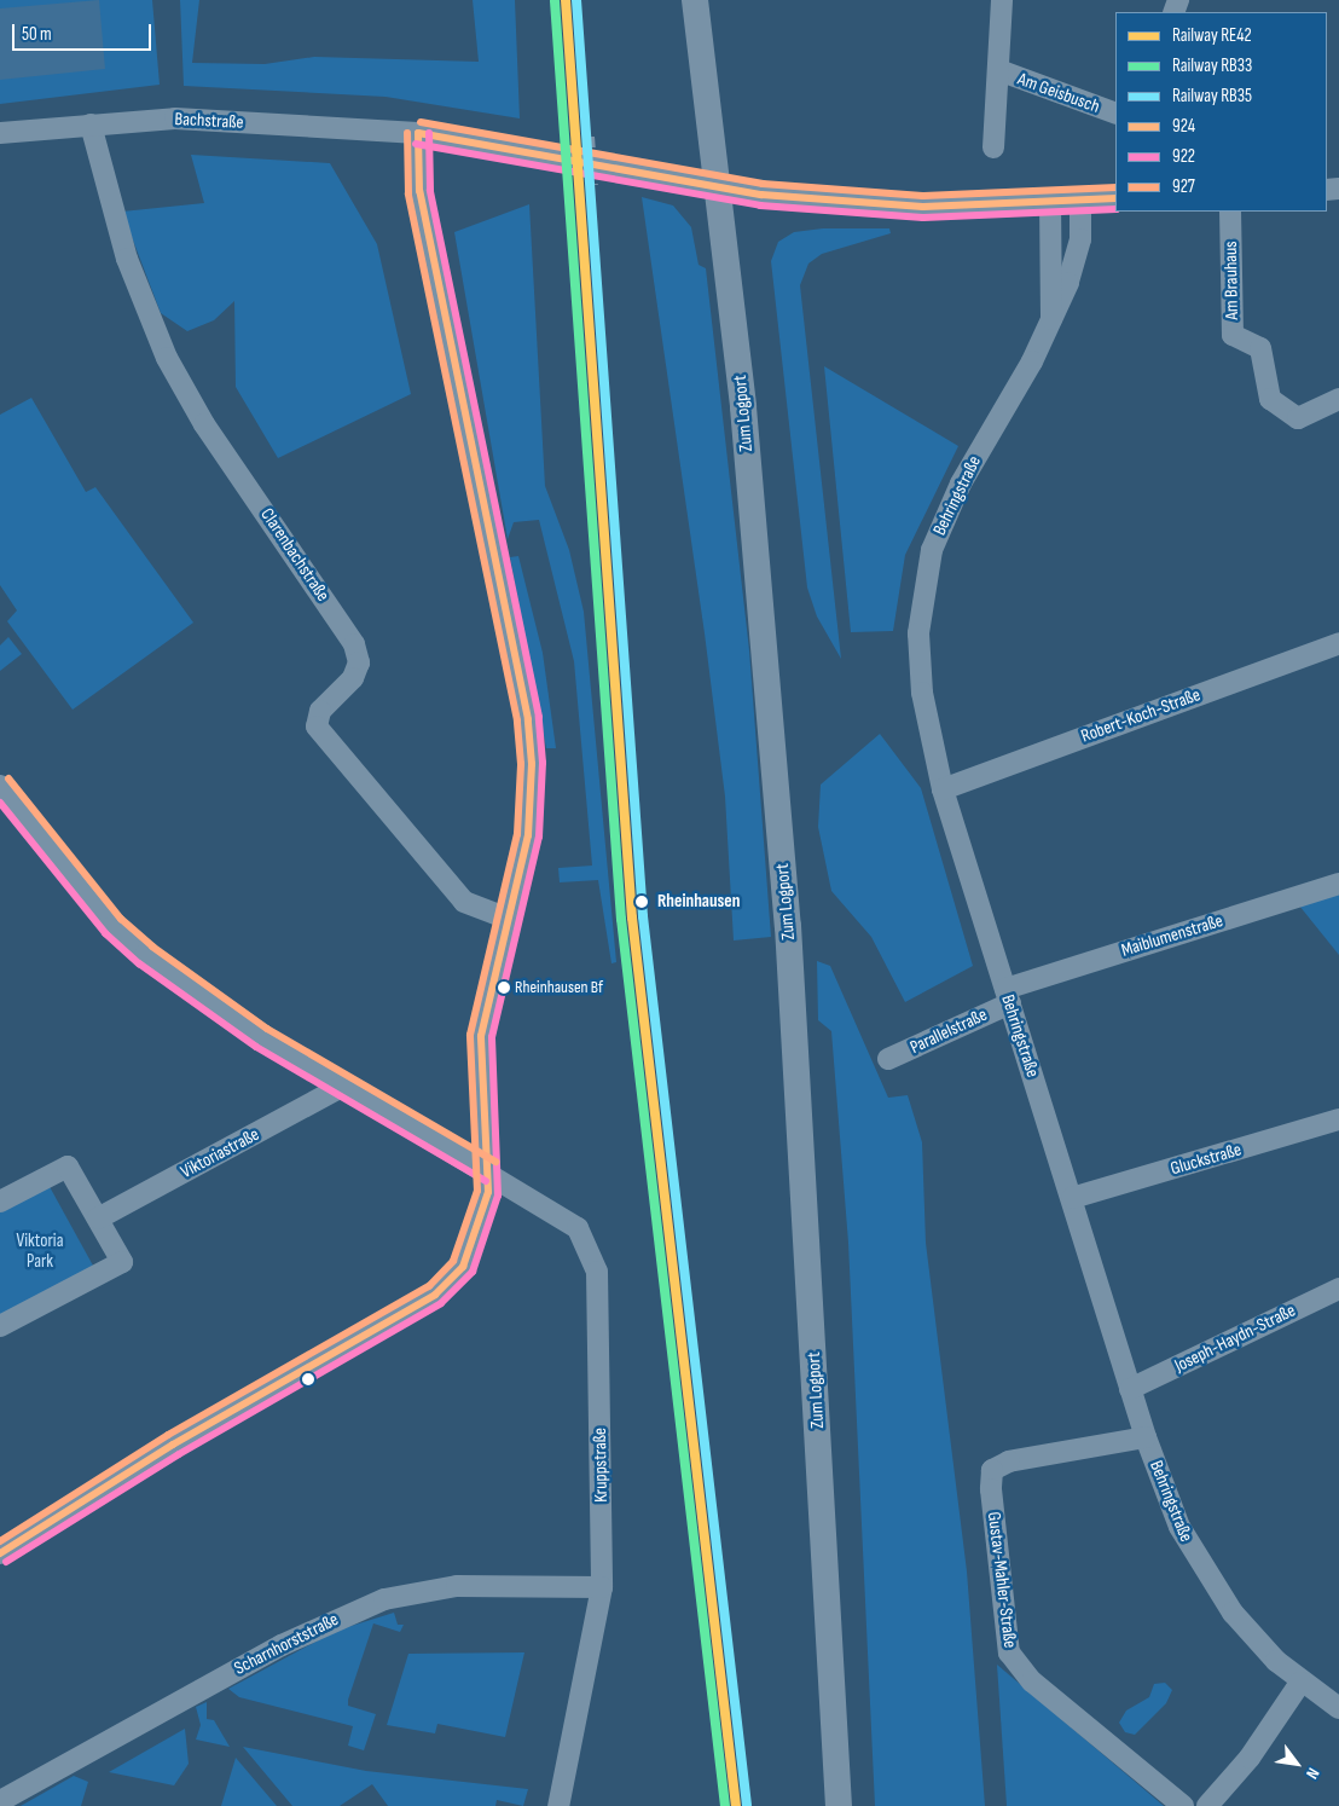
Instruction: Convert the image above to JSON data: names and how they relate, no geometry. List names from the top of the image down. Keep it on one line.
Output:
{"streets":{"main road":["Zum Logport"],"street":["Am Geisbusch","Bachstraße","Am Brauhaus","Behringstraße","Clarenbachstraße","Robert-Koch-Straße","Maiblumenstraße","Parallelstraße","Viktoriastraße","Gluckstraße","Joseph-Haydn-Straße","Kruppstraße","Gustav-Mahler-Straße","Scharnhorststraße"]},"crossings":[["Bachstraße","Zum Logport"],["Bachstraße","Behringstraße"],["Bachstraße","Clarenbachstraße"],["Behringstraße","Robert-Koch-Straße"],["Behringstraße","Maiblumenstraße"],["Behringstraße","Parallelstraße"],["Behringstraße","Gluckstraße"],["Behringstraße","Joseph-Haydn-Straße"],["Behringstraße","Gustav-Mahler-Straße"],["Maiblumenstraße","Parallelstraße"],["Viktoriastraße","Kruppstraße"],["Kruppstraße","Scharnhorststraße"]],"parks":["Viktoria Park"],"places":["Rheinhausen","Rheinhausen Bf"],"lines":["rail line RE42","rail line RB35","rail line RB33","transit line 927","transit line 924","transit line 922"],"legend":["Railway RE42","Railway RB33","Railway RB35","924","922","927"],"scale_bar":"50 m","north":"bottom right"}
